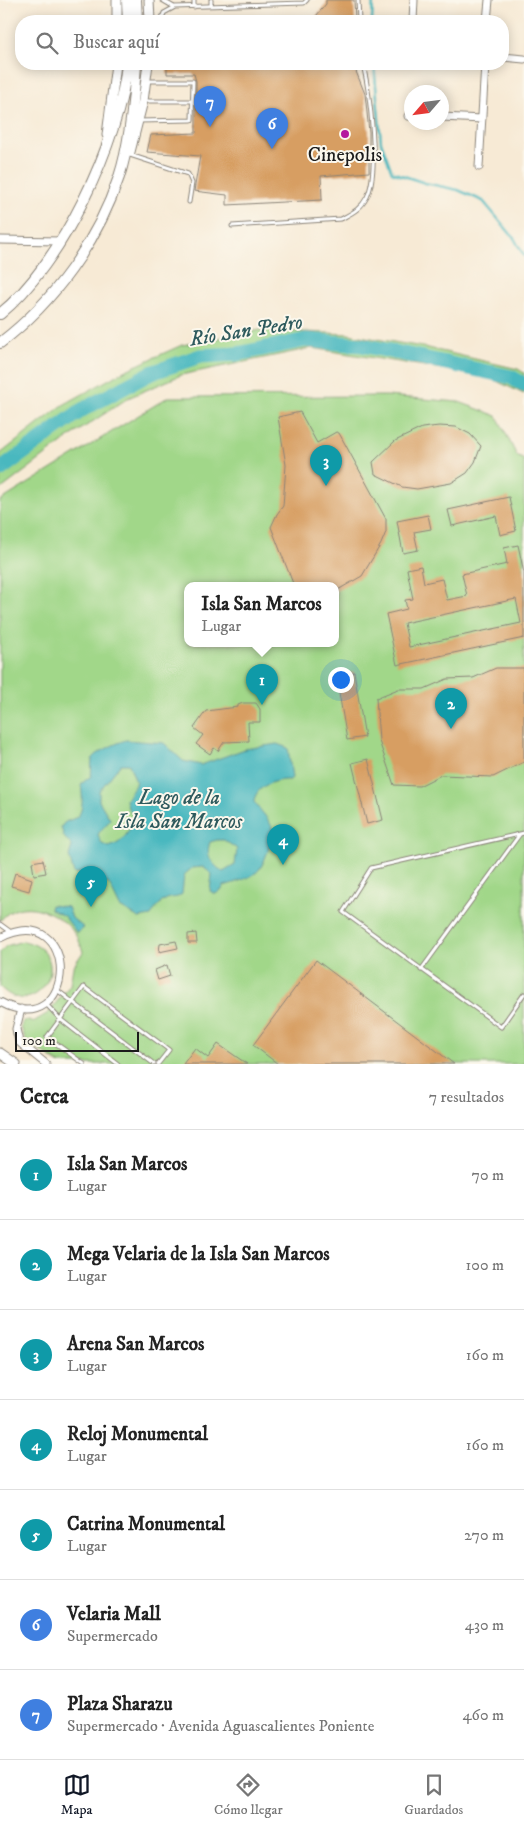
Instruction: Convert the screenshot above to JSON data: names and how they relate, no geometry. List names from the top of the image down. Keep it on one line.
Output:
{"water":["Río San Pedro","Lago de la Isla San Marcos"],"places":["Cinepolis"],"scale_bar":"100 m","north":"bottom left","page":{"search":"Buscar aquí","pins":["7","6","3","1","2","4","5"],"popup":["Isla San Marcos","Lugar"],"scale":"100 m","heading":["Cerca","7 resultados"],"list":[{"mark":"1","name":"Isla San Marcos","note":"Lugar","value":"70 m"},{"mark":"2","name":"Mega Velaria de la Isla San Marcos","note":"Lugar","value":"100 m"},{"mark":"3","name":"Arena San Marcos","note":"Lugar","value":"160 m"},{"mark":"4","name":"Reloj Monumental","note":"Lugar","value":"160 m"},{"mark":"5","name":"Catrina Monumental","note":"Lugar","value":"270 m"},{"mark":"6","name":"Velaria Mall","note":"Supermercado","value":"430 m"},{"mark":"7","name":"Plaza Sharazu","note":"Supermercado · Avenida Aguascalientes Poniente","value":"460 m"}],"nav":["Mapa","Cómo llegar","Guardados"]}}
